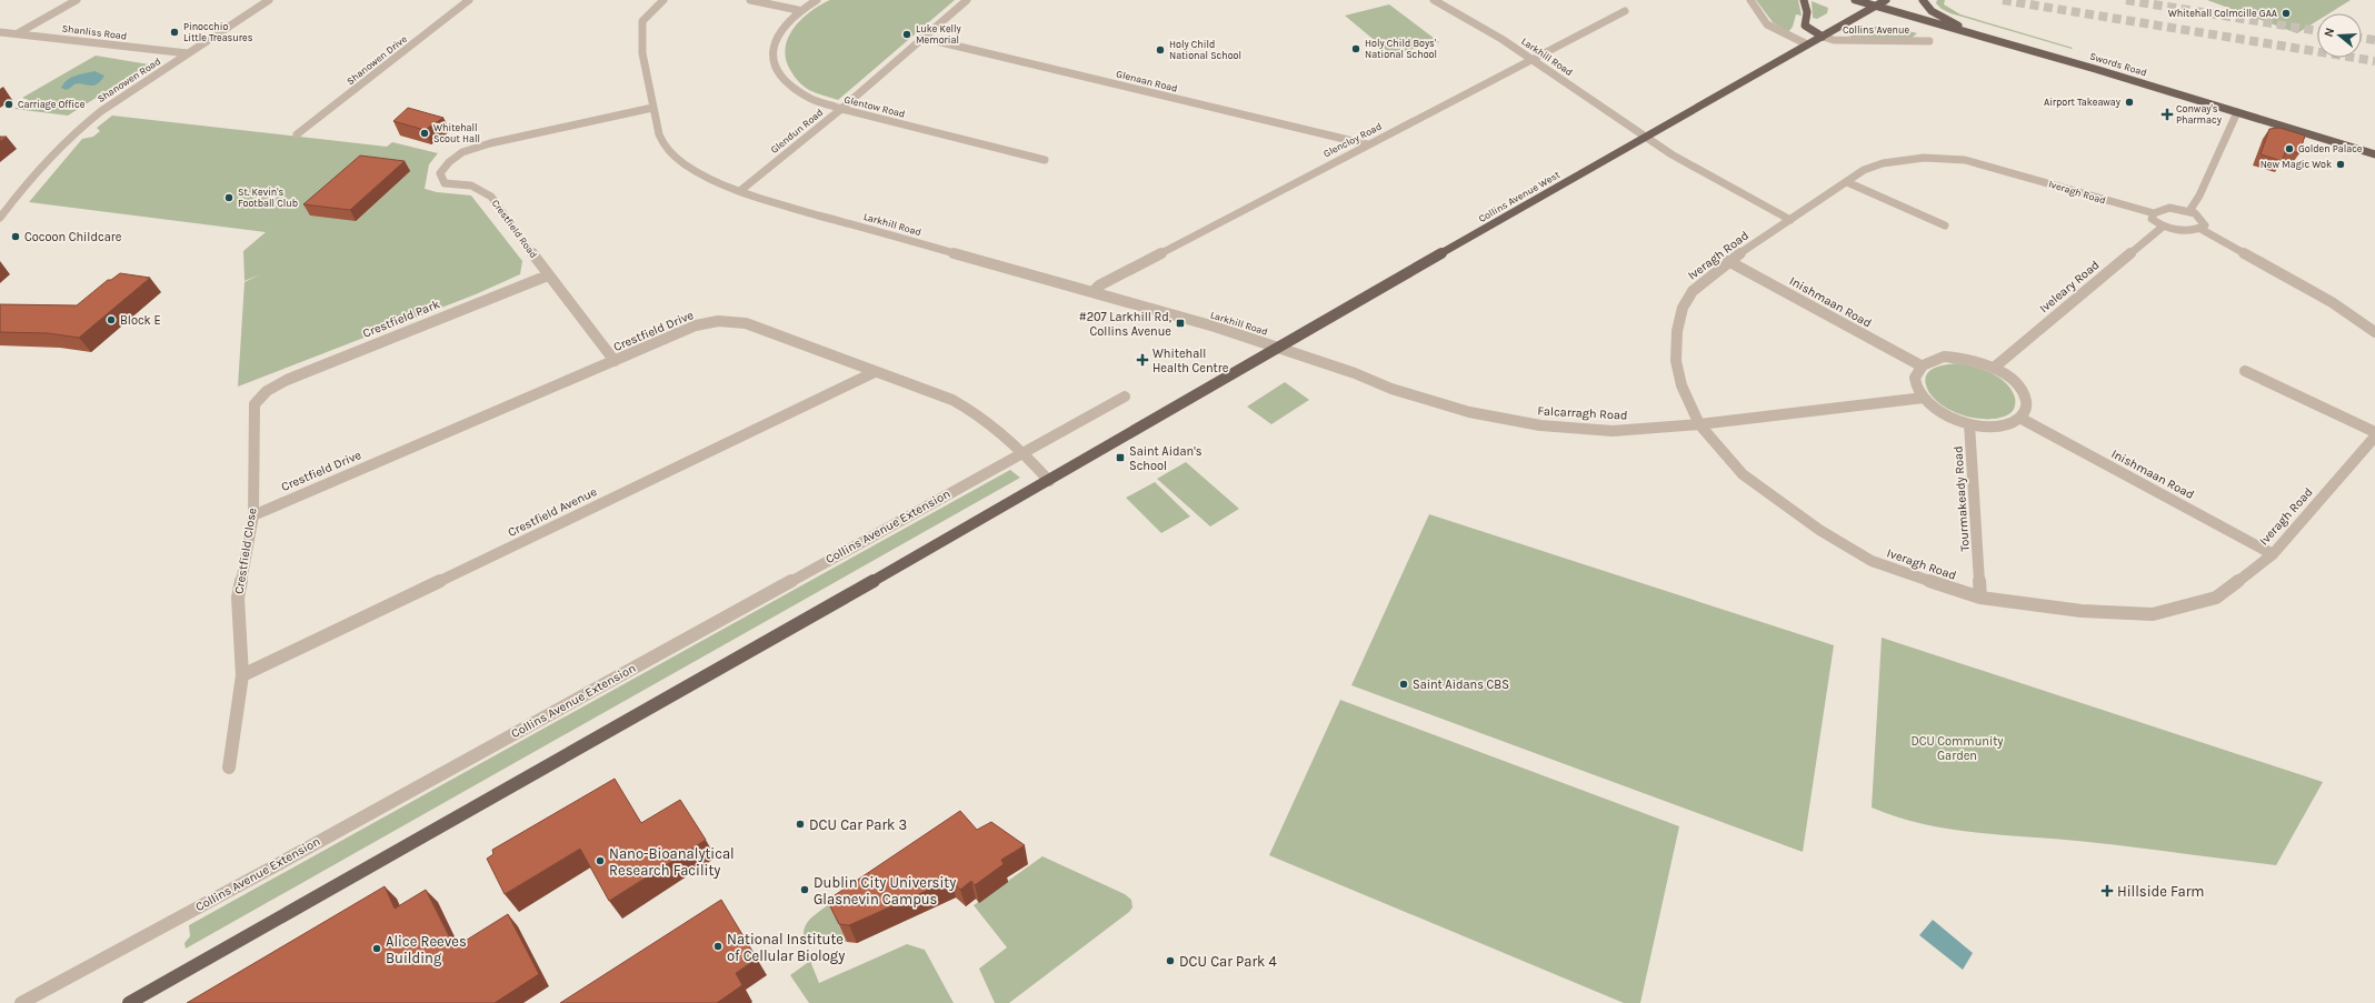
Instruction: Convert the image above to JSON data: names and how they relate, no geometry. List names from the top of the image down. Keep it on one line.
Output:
{"streets":{"main road":["Collins Avenue","Swords Road","Collins Avenue West"],"street":["Shanliss Road","Larkhill Road","Shanowen Drive","Shanowen Road","Glenaan Road","Glentow Road","Glendun Road","Glencloy Road","Iveragh Road","Crestfield Road","Iveleary Road","Inishmaan Road","Crestfield Park","Crestfield Drive","Falcarragh Road","Tourmakeady Road","Crestfield Avenue","Collins Avenue Extension","Crestfield Close"]},"crossings":[["Collins Avenue","Swords Road"],["Collins Avenue","Collins Avenue West"],["Shanliss Road","Shanowen Road"],["Larkhill Road","Glendun Road"],["Larkhill Road","Glencloy Road"],["Larkhill Road","Collins Avenue West"],["Larkhill Road","Crestfield Road"],["Larkhill Road","Falcarragh Road"],["Swords Road","Collins Avenue West"],["Glenaan Road","Glendun Road"],["Glenaan Road","Glencloy Road"],["Glentow Road","Glendun Road"],["Iveragh Road","Inishmaan Road"],["Iveragh Road","Falcarragh Road"],["Iveragh Road","Tourmakeady Road"],["Collins Avenue West","Crestfield Drive"],["Collins Avenue West","Falcarragh Road"],["Crestfield Road","Crestfield Park"],["Crestfield Road","Crestfield Drive"],["Crestfield Park","Crestfield Close"],["Crestfield Drive","Crestfield Avenue"],["Crestfield Drive","Collins Avenue Extension"],["Crestfield Drive","Crestfield Close"],["Crestfield Avenue","Crestfield Close"]],"parks":["DCU Community Garden"],"places":{"other":["Whitehall Colmcille GAA","Pinocchio Little Treasures","Luke Kelly Memorial","Holy Child Boys' National School","Holy Child National School","Airport Takeaway","Carriage Office","Whitehall Scout Hall","Golden Palace","New Magic Wok","St. Kevin's Football Club","Cocoon Childcare","Block E","Saint Aidans CBS","DCU Car Park 3","Nano-Bioanalytical Research Facility","Dublin City University Glasnevin Campus","National Institute of Cellular Biology","Alice Reeves Building","DCU Car Park 4"],"health":["Conway's Pharmacy","Whitehall Health Centre","Hillside Farm"],"transit":["#207 Larkhill Rd, Collins Avenue","Saint Aidan's School"]},"north":"left"}
